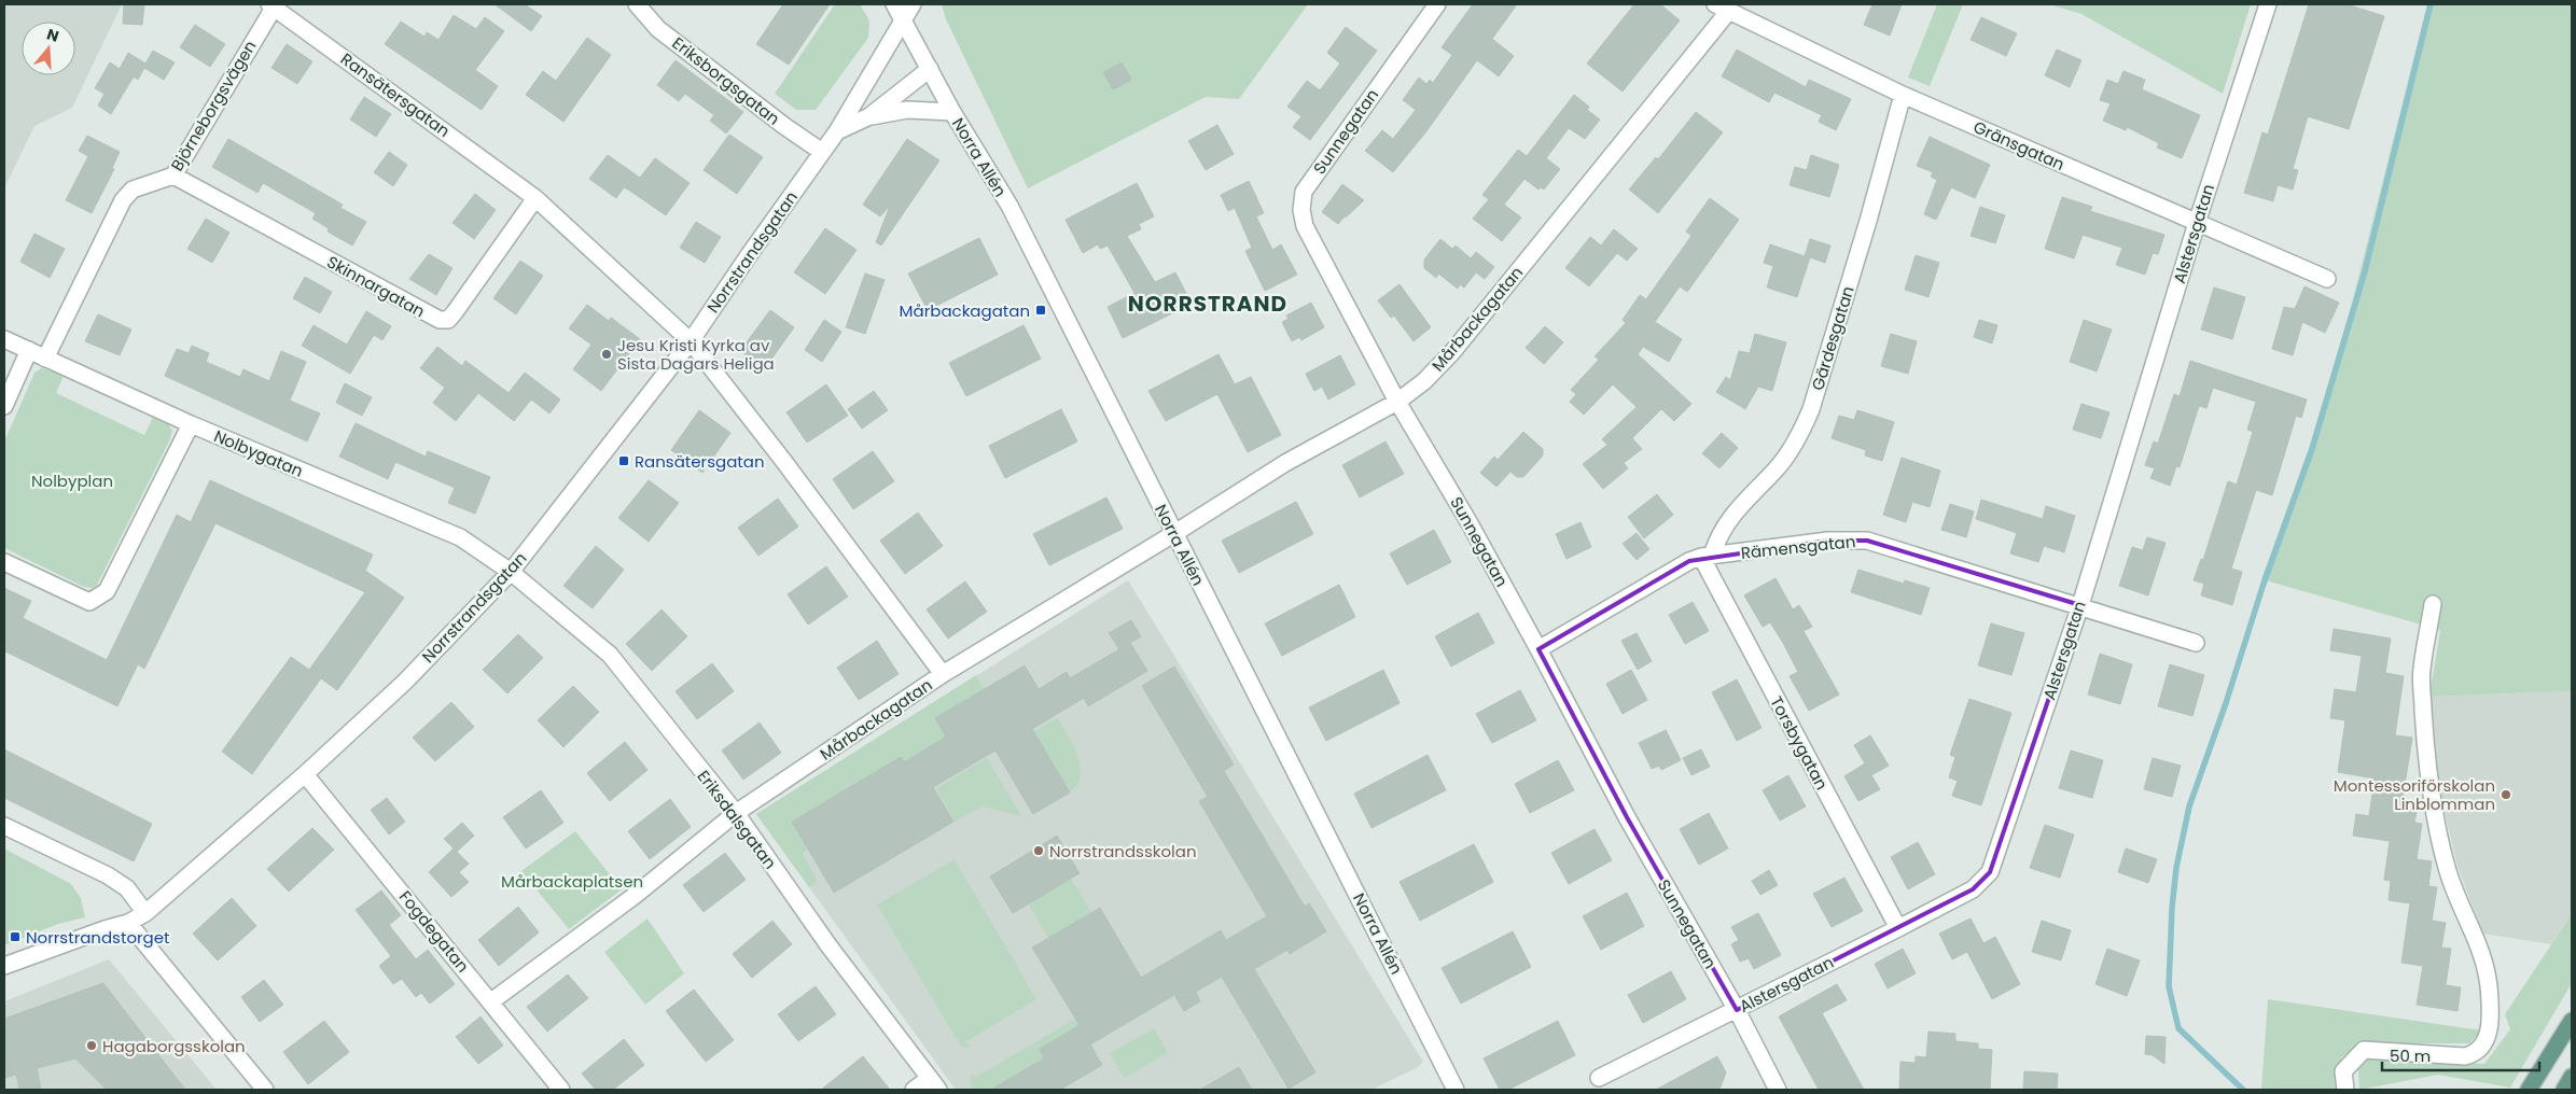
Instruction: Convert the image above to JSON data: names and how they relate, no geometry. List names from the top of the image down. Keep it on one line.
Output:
{"streets":{"street":["Eriksborgsgatan","Ransätersgatan","Björneborgsvägen","Sunnegatan","Gränsgatan","Norra Allén","Alstersgatan","Norrstrandsgatan","Skinnargatan","Mårbackagatan","Gärdesgatan","Nolbygatan","Rämensgatan","Torsbygatan","Eriksdalsgatan","Fogdegatan"]},"crossings":[["Eriksborgsgatan","Norrstrandsgatan"],["Ransätersgatan","Björneborgsvägen"],["Ransätersgatan","Norrstrandsgatan"],["Ransätersgatan","Skinnargatan"],["Ransätersgatan","Mårbackagatan"],["Björneborgsvägen","Skinnargatan"],["Björneborgsvägen","Nolbygatan"],["Sunnegatan","Alstersgatan"],["Sunnegatan","Mårbackagatan"],["Sunnegatan","Rämensgatan"],["Gränsgatan","Alstersgatan"],["Gränsgatan","Mårbackagatan"],["Gränsgatan","Gärdesgatan"],["Norra Allén","Norrstrandsgatan"],["Norra Allén","Mårbackagatan"],["Alstersgatan","Rämensgatan"],["Alstersgatan","Torsbygatan"],["Norrstrandsgatan","Nolbygatan"],["Norrstrandsgatan","Eriksdalsgatan"],["Norrstrandsgatan","Fogdegatan"],["Mårbackagatan","Eriksdalsgatan"],["Mårbackagatan","Fogdegatan"],["Gärdesgatan","Rämensgatan"],["Gärdesgatan","Torsbygatan"],["Nolbygatan","Eriksdalsgatan"],["Rämensgatan","Torsbygatan"]],"districts":["NORRSTRAND"],"parks":["Nolbyplan","Mårbackaplatsen"],"places":{"transit":["Mårbackagatan","Ransätersgatan","Norrstrandstorget"],"other":["Jesu Kristi Kyrka av Sista Dagars Heliga","Montessoriförskolan Linblomman","Norrstrandsskolan","Hagaborgsskolan"]},"scale_bar":"50 m","north":"top"}
